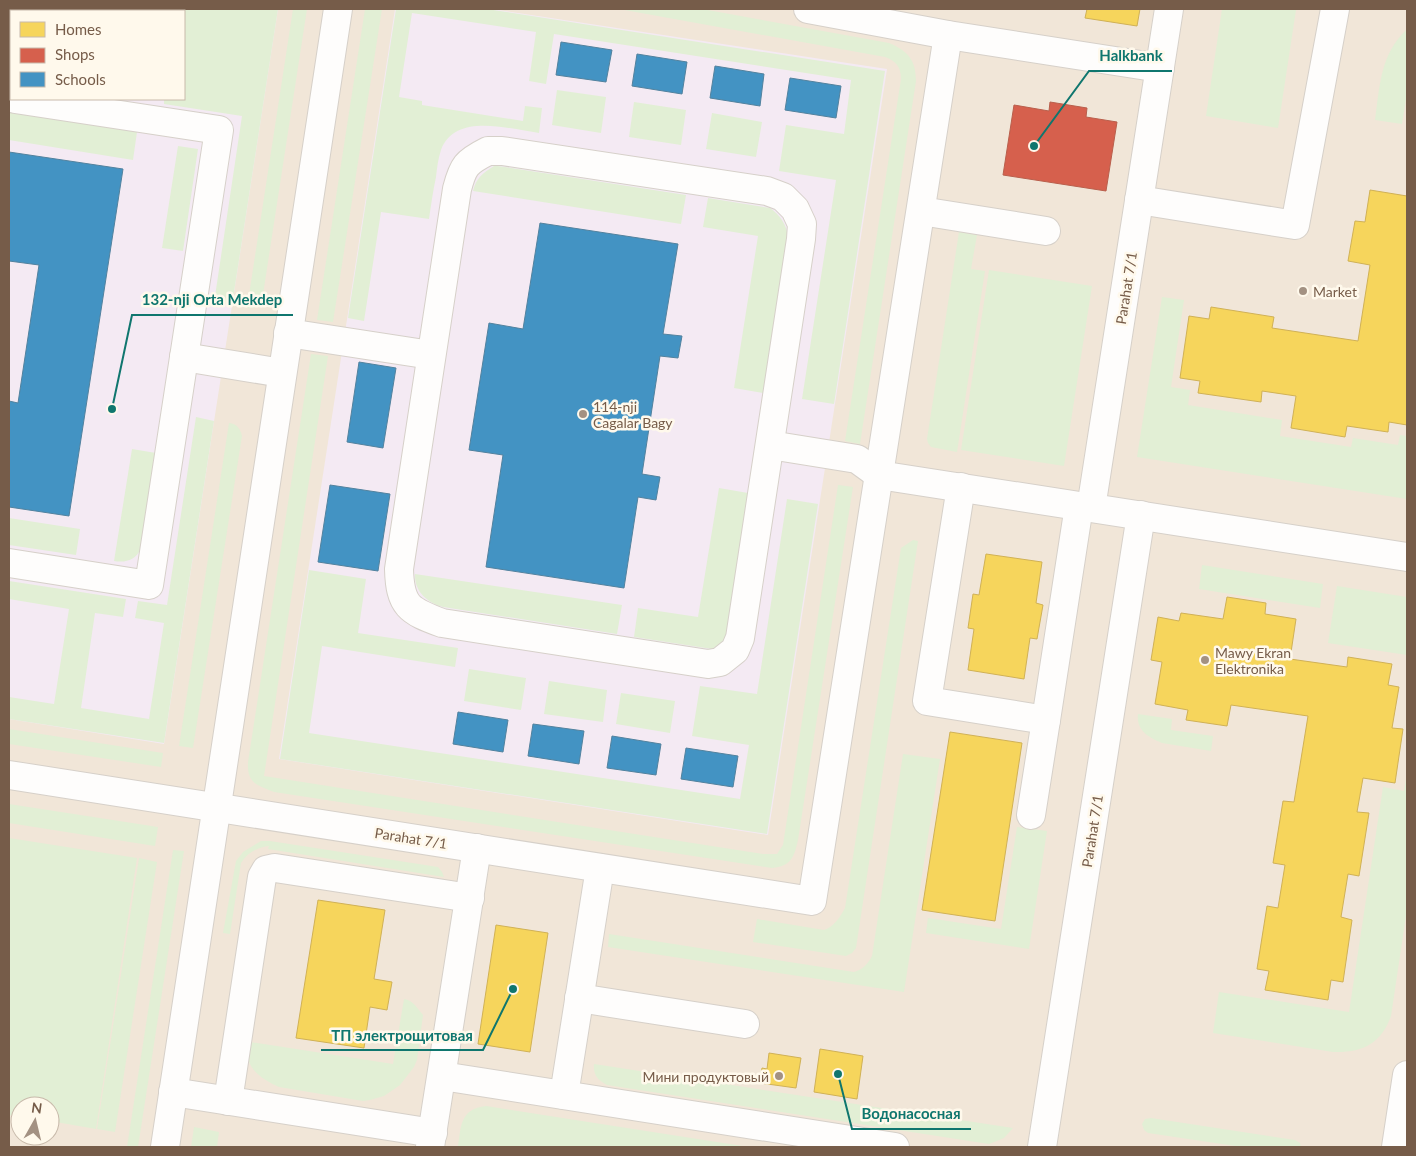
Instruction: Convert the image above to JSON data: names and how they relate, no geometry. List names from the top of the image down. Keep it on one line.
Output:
{"streets":{"street":["Parahat 7/1"]},"places":["Halkbank","Market","132-nji Orta Mekdep","114-nji Cagalar Bagy","Mawy Ekran Elektronika","ТП электрощитовая","Водонасосная","Мини продуктовый"],"legend":["Homes","Shops","Schools"],"north":"top"}
